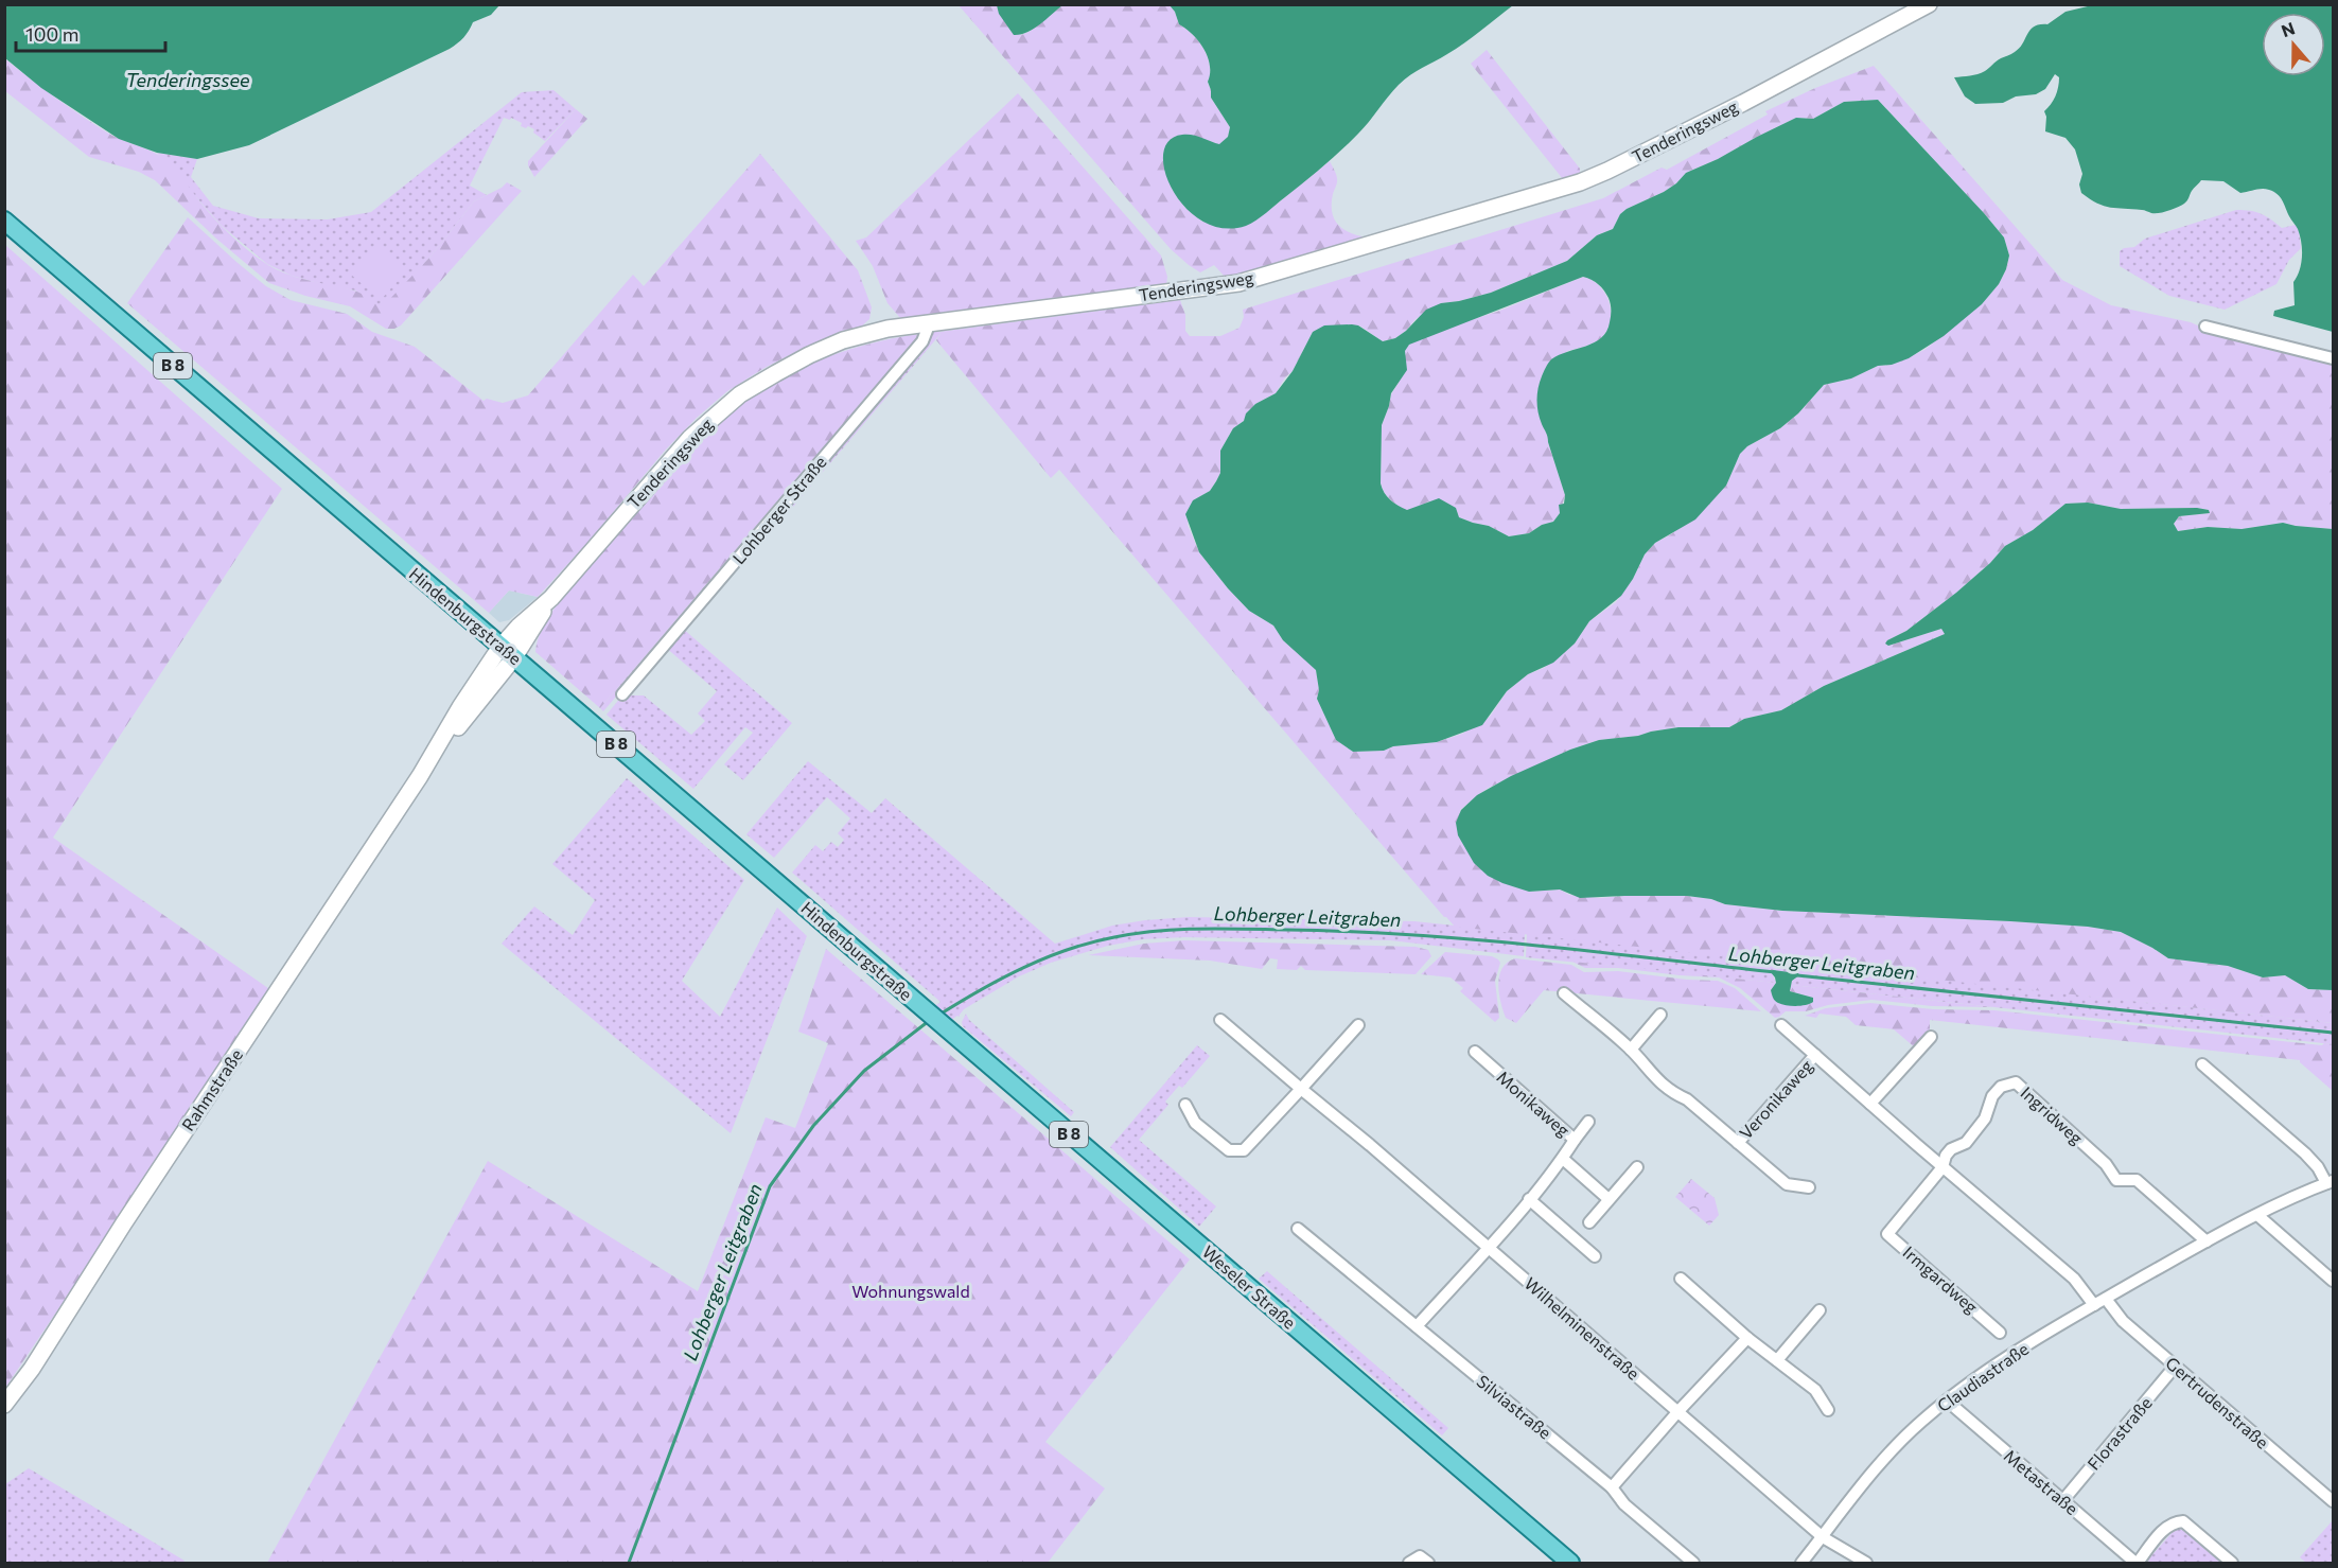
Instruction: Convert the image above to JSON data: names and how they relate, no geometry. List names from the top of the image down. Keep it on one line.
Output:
{"streets":{"main road":["B 8","Hindenburgstraße","Weseler Straße"],"street":["Tenderingsweg","Lohberger Straße","Rahmstraße","Veronikaweg","Monikaweg","Ingridweg","Irmgardweg","Wilhelminenstraße","Claudiastraße","Gertrudenstraße","Silviastraße","Florastraße","Metastraße"]},"crossings":[["Tenderingsweg","Lohberger Straße"],["Tenderingsweg","Hindenburgstraße"],["Tenderingsweg","Rahmstraße"],["Hindenburgstraße","Rahmstraße"],["Hindenburgstraße","Weseler Straße"],["Monikaweg","Wilhelminenstraße"],["Ingridweg","Irmgardweg"],["Ingridweg","Claudiastraße"],["Wilhelminenstraße","Claudiastraße"],["Claudiastraße","Gertrudenstraße"],["Claudiastraße","Metastraße"],["Gertrudenstraße","Florastraße"],["Florastraße","Metastraße"]],"water":["Tenderingssee","Lohberger Leitgraben"],"parks":["Wohnungswald"],"scale_bar":"100 m","north":"top"}
